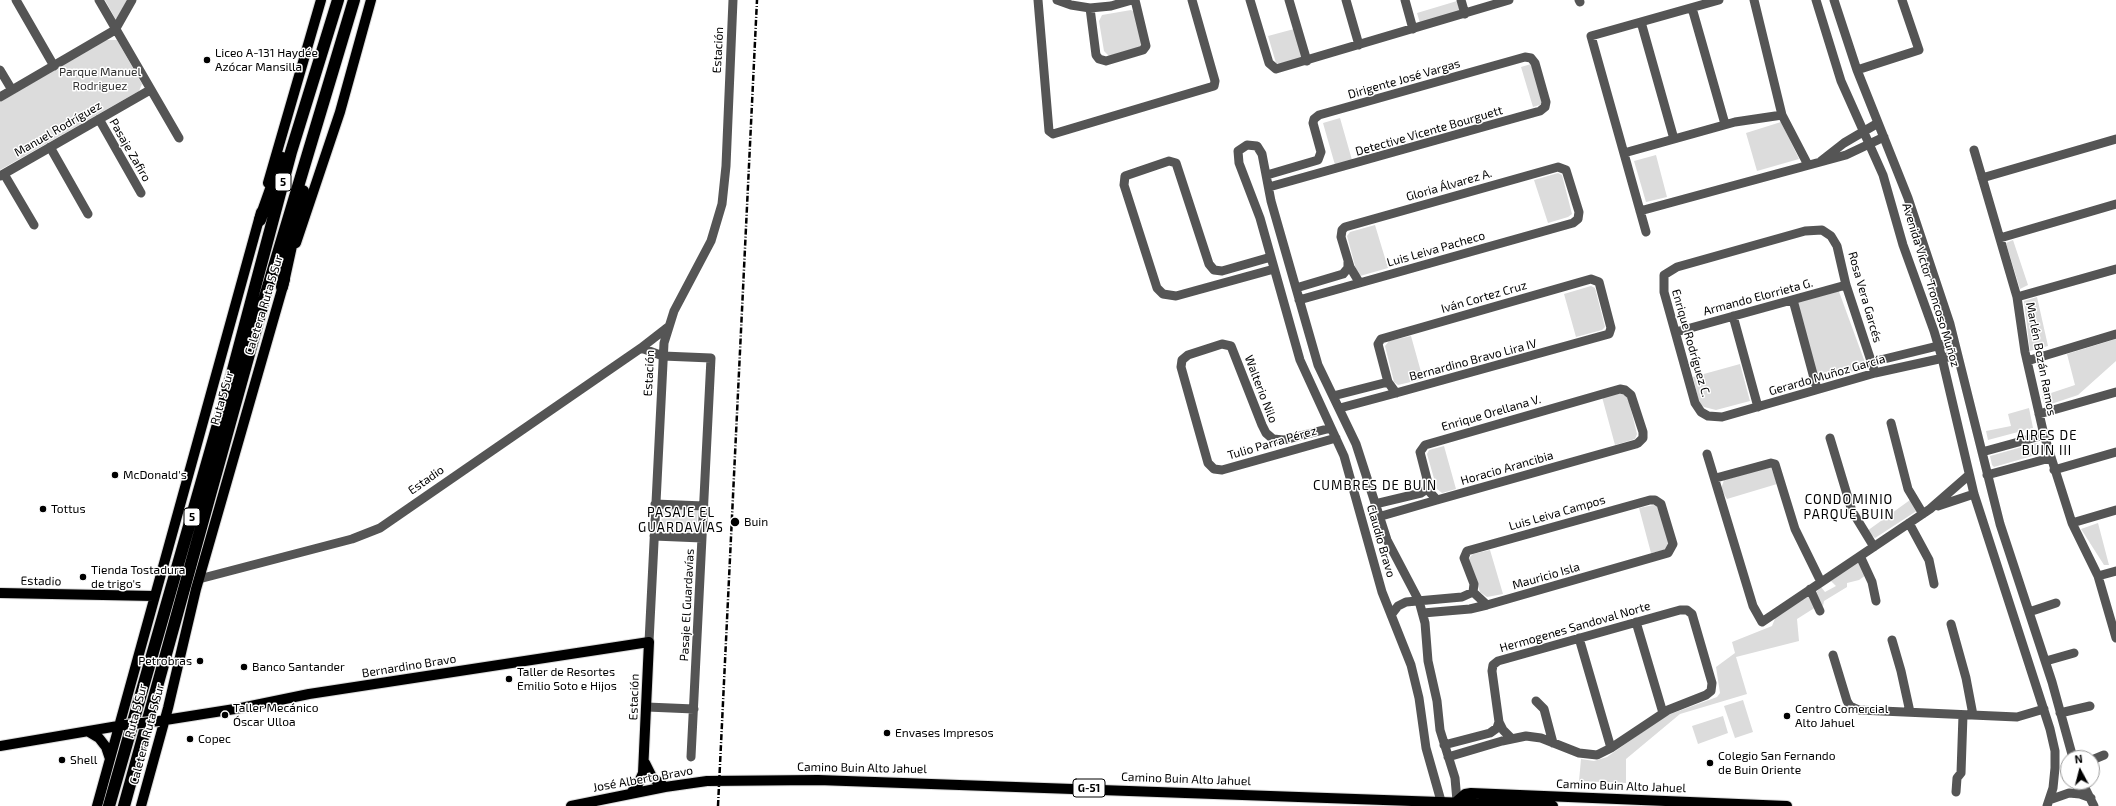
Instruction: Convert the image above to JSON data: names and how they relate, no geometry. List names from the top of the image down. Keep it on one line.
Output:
{"streets":{"highway":["5","Ruta 5 Sur"],"main road":["Estación","Caletera Ruta 5 Sur","Estadio","Bernardino Bravo","Camino Buin Alto Jahuel","José Alberto Bravo","G-51"],"street":["Dirigente José Vargas","Manuel Rodríguez","Detective Vicente Bourguett","Pasaje Zafiro","Gloria Álvarez A.","Luis Leiva Pacheco","Avenida Víctor Troncoso Muñoz","Iván Cortez Cruz","Armando Elorrieta G.","Rosa Vera Garcés","Enrique Rodríguez C.","Marlén Bozán Ramos","Bernardino Bravo Lira IV","Gerardo Muñoz García","Walterio Nilo","Enrique Orellana V.","Tulio Parra Pérez","Horacio Arancibia","Luis Leiva Campos","Claudio Bravo","Mauricio Isla","Pasaje El Guardavías","Hermogenes Sandoval Norte"]},"crossings":[["Estación","Estadio"],["Estación","Pasaje El Guardavías"],["Estación","Bernardino Bravo"],["Estación","José Alberto Bravo"],["Dirigente José Vargas","Detective Vicente Bourguett"],["Manuel Rodríguez","Pasaje Zafiro"],["Detective Vicente Bourguett","Claudio Bravo"],["Gloria Álvarez A.","Luis Leiva Pacheco"],["Luis Leiva Pacheco","Claudio Bravo"],["Avenida Víctor Troncoso Muñoz","Gerardo Muñoz García"],["Iván Cortez Cruz","Bernardino Bravo Lira IV"],["Armando Elorrieta G.","Rosa Vera Garcés"],["Armando Elorrieta G.","Enrique Rodríguez C."],["Rosa Vera Garcés","Enrique Rodríguez C."],["Rosa Vera Garcés","Gerardo Muñoz García"],["Caletera Ruta 5 Sur","Estadio"],["Caletera Ruta 5 Sur","Bernardino Bravo"],["Enrique Rodríguez C.","Gerardo Muñoz García"],["Bernardino Bravo Lira IV","Claudio Bravo"],["Walterio Nilo","Tulio Parra Pérez"],["Walterio Nilo","Claudio Bravo"],["Enrique Orellana V.","Horacio Arancibia"],["Tulio Parra Pérez","Claudio Bravo"],["Horacio Arancibia","Claudio Bravo"],["Luis Leiva Campos","Mauricio Isla"],["Claudio Bravo","Mauricio Isla"],["Claudio Bravo","Camino Buin Alto Jahuel"],["Camino Buin Alto Jahuel","José Alberto Bravo"]],"districts":["AIRES DE BUIN III","CUMBRES DE BUIN","CONDOMINIO PARQUE BUIN","PASAJE EL GUARDAVÍAS"],"parks":["Parque Manuel Rodriguez"],"places":["Liceo A-131 Haydée Azócar Mansilla","McDonald's","Tottus","Buin","Tienda Tostadura de trigo's","Petrobras","Banco Santander","Taller de Resortes Emilio Soto e Hijos","Taller Mecánico Óscar Ulloa","Centro Comercial Alto Jahuel","Envases Impresos","Copec","Shell","Colegio San Fernando de Buin Oriente"],"north":"top"}
